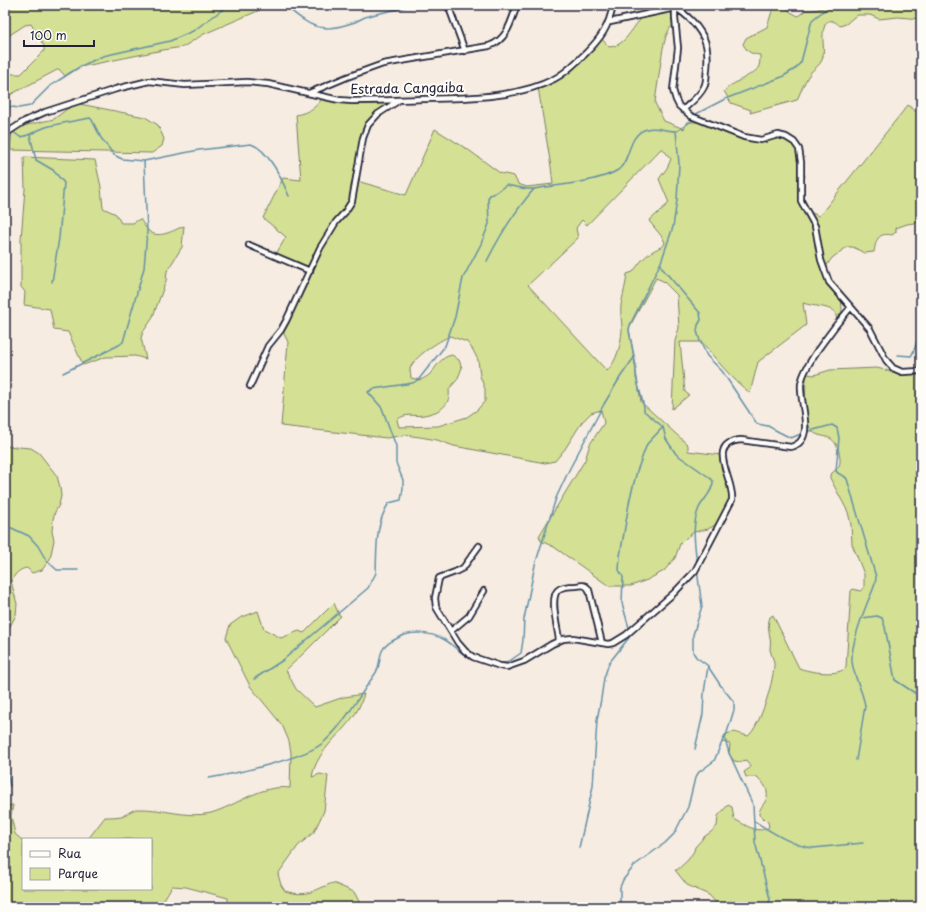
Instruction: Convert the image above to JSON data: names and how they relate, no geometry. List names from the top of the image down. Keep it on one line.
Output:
{"streets":{"street":["Estrada Cangaiba"]},"legend":["Rua","Parque"],"scale_bar":"100 m"}
